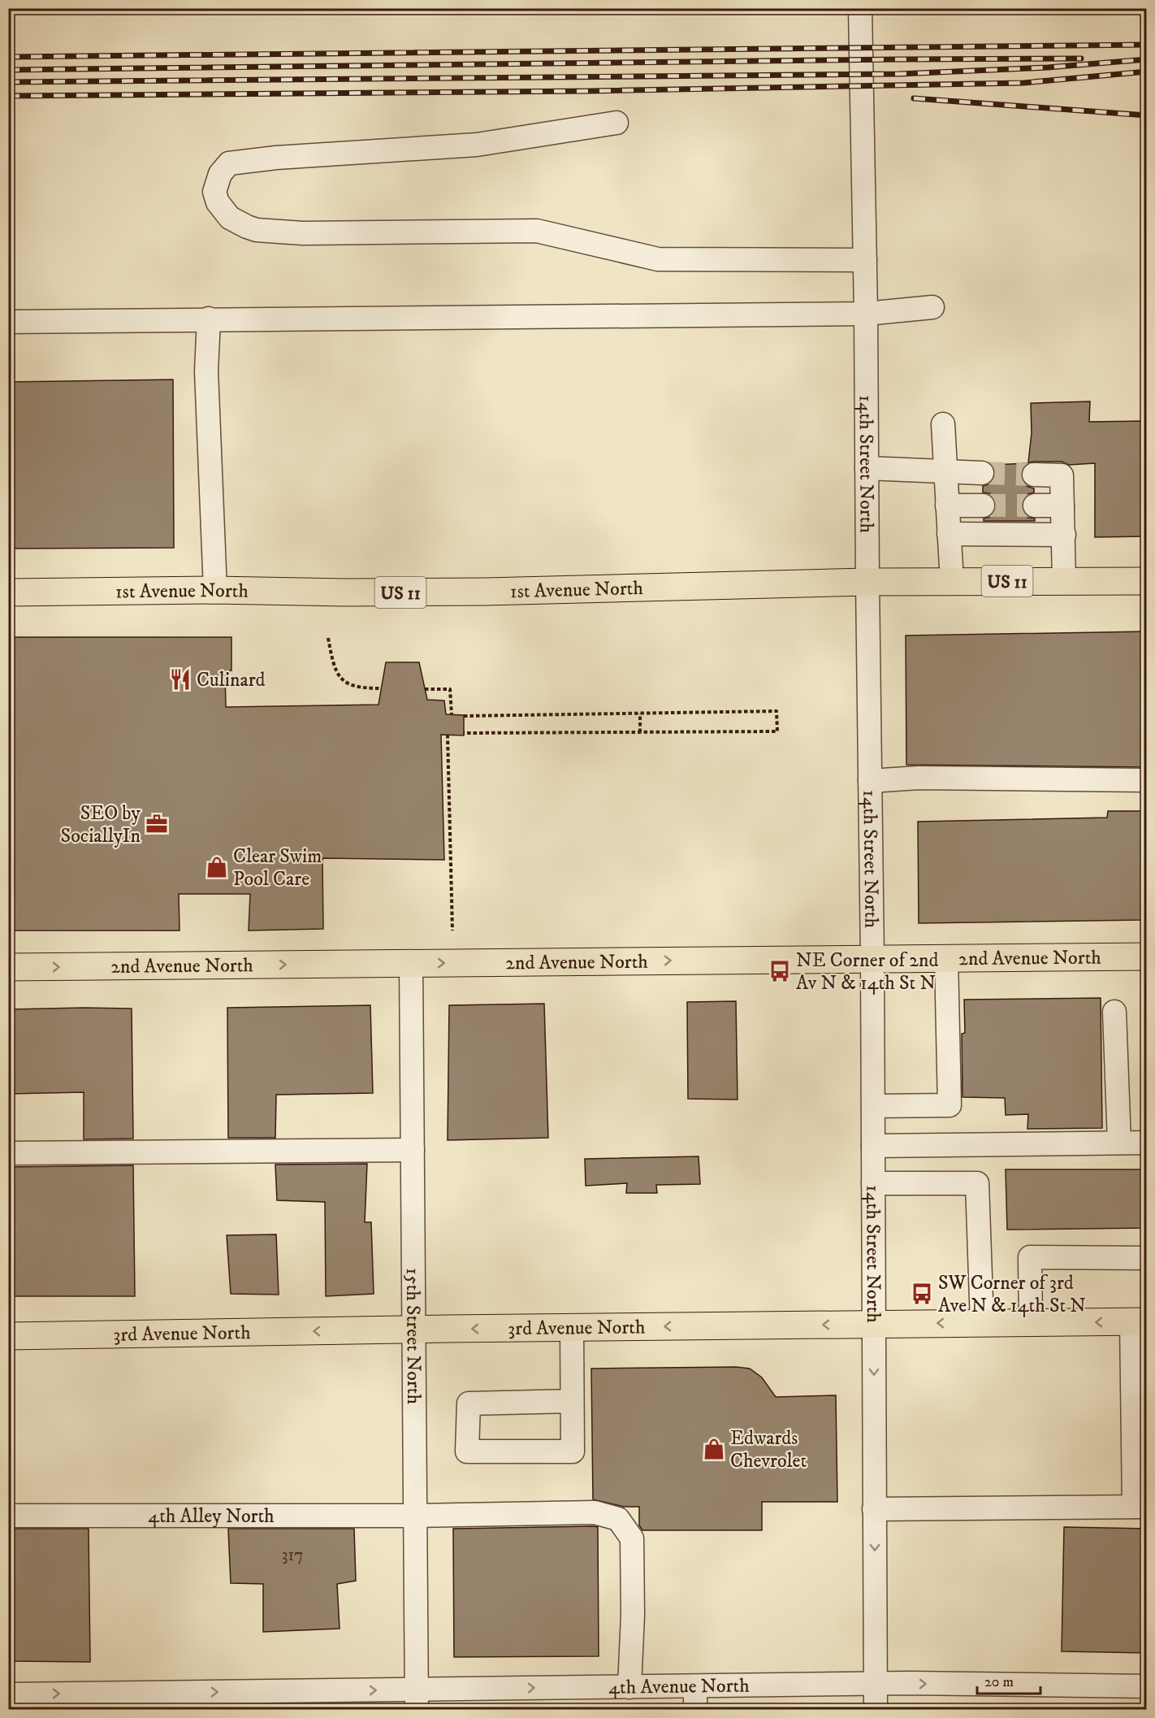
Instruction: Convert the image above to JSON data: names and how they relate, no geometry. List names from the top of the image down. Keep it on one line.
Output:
{"streets":{"main road":["US 11","1st Avenue North","2nd Avenue North","3rd Avenue North"],"street":["14th Street North","15th Street North","4th Alley North","4th Avenue North"]},"crossings":[["14th Street North","1st Avenue North"],["14th Street North","2nd Avenue North"],["14th Street North","3rd Avenue North"],["14th Street North","4th Avenue North"],["2nd Avenue North","15th Street North"],["3rd Avenue North","15th Street North"],["15th Street North","4th Alley North"],["15th Street North","4th Avenue North"],["4th Alley North","4th Avenue North"]],"one_way":["2nd Avenue North","3rd Avenue North","4th Avenue North"],"places":{"restaurant":["Culinard"],"office":["SEO by SociallyIn"],"shop":["Clear Swim Pool Care","Edwards Chevrolet"],"bus stop":["NE Corner of 2nd Av N & 14th St N","SW Corner of 3rd Ave N & 14th St N"]},"house_numbers":["317"],"scale_bar":"20 m"}
